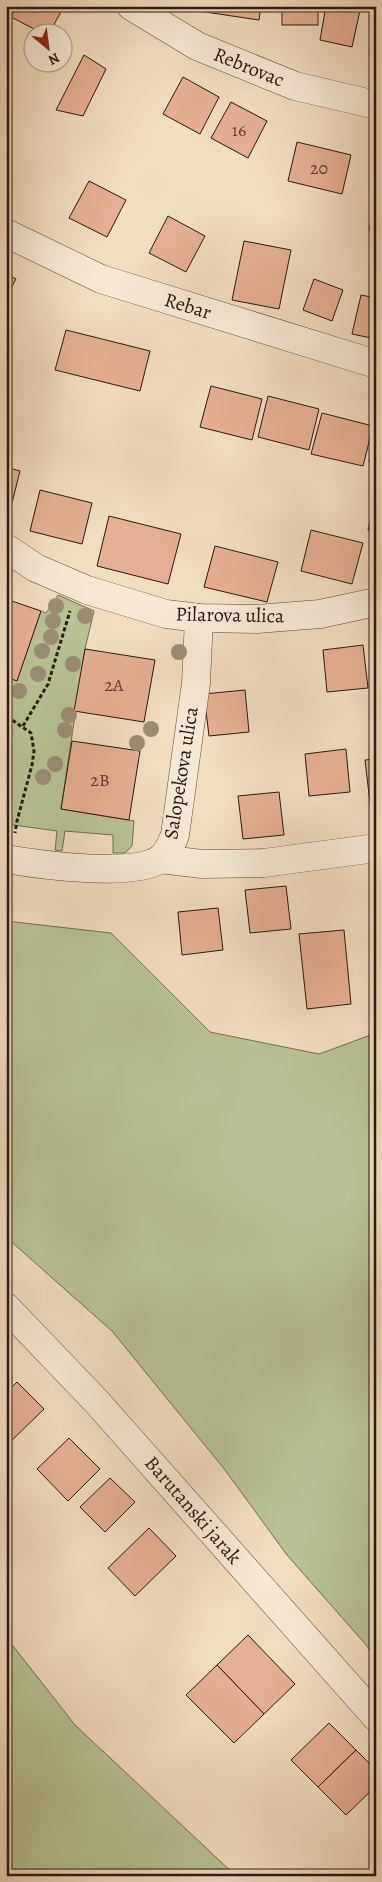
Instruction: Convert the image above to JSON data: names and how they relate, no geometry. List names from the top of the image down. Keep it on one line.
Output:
{"streets":{"street":["Rebrovac","Rebar","Pilarova ulica","Salopekova ulica","Barutanski jarak"]},"crossings":[["Pilarova ulica","Salopekova ulica"]],"house_numbers":["16","20","2A","2B"],"north":"bottom right"}
